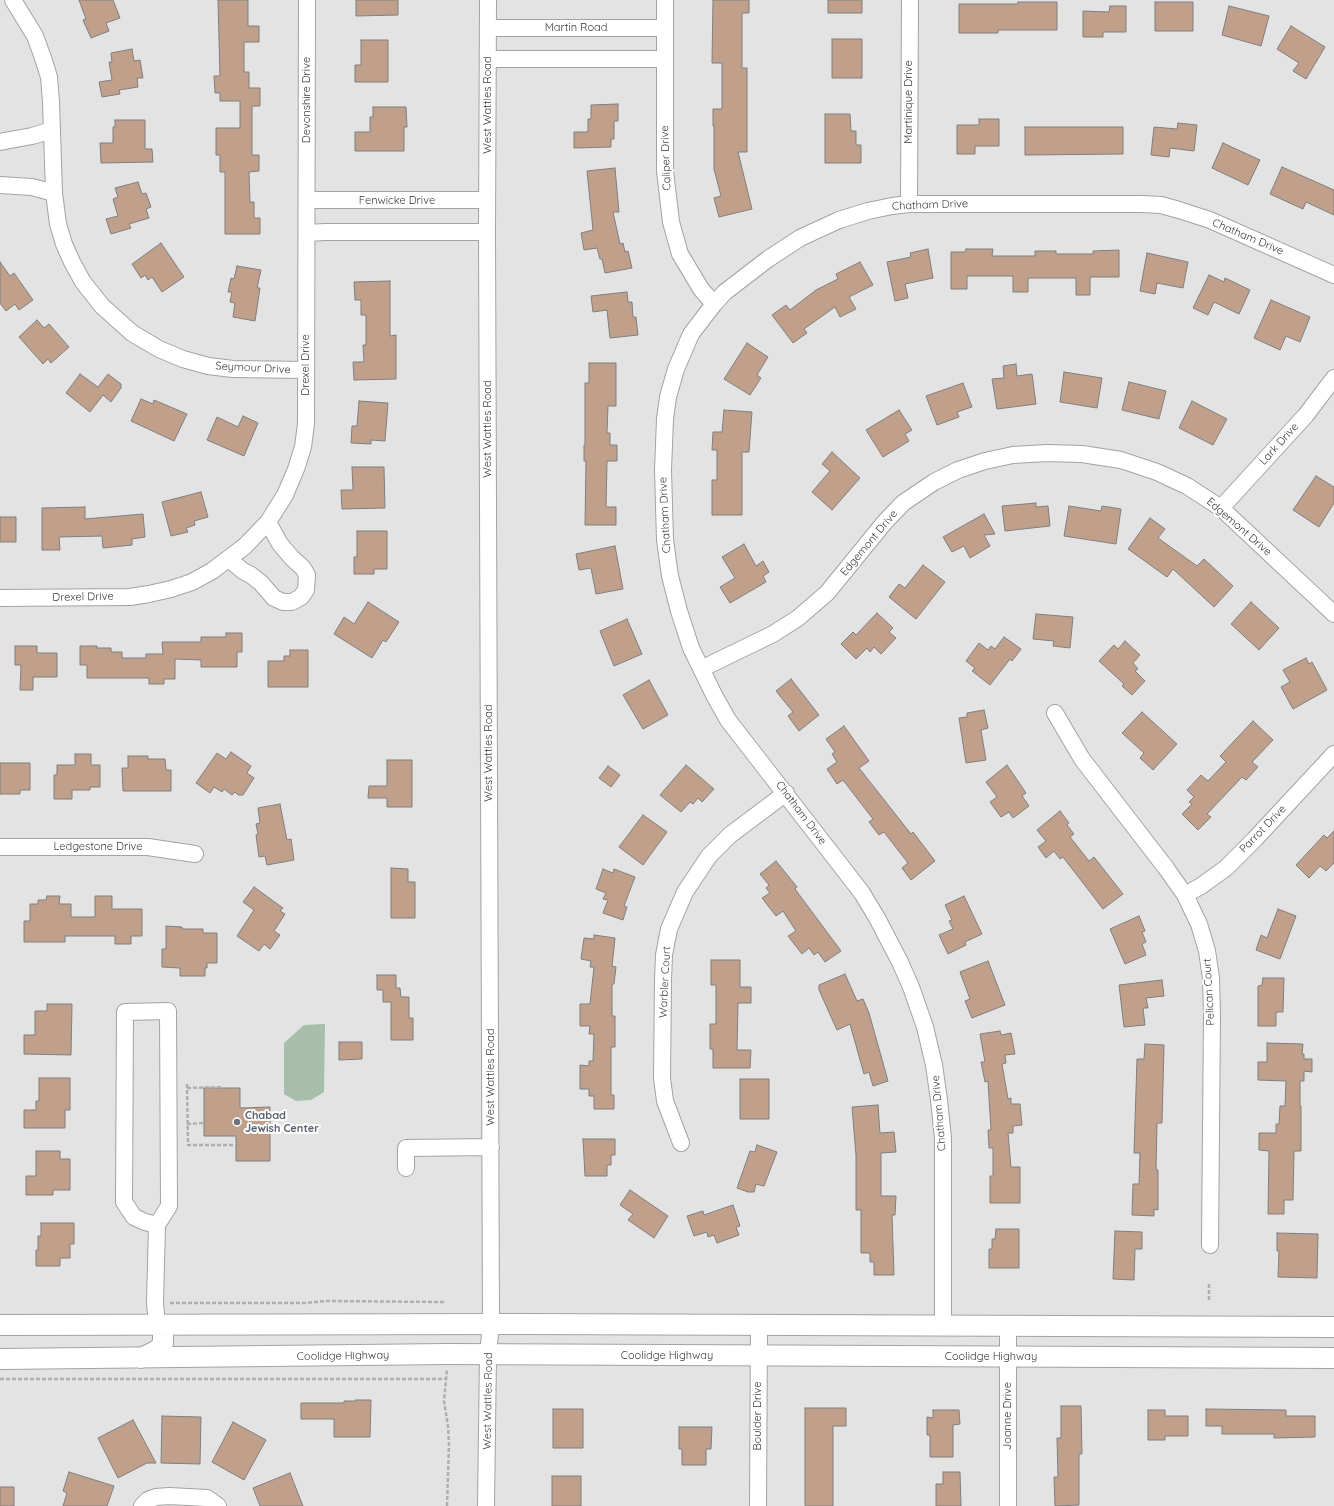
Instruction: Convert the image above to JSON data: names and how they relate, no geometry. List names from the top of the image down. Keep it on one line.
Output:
{"streets":{"main road":["Coolidge Highway"],"street":["Martin Road","Devonshire Drive","Martinique Drive","West Wattles Road","Caliper Drive","Fenwicke Drive","Chatham Drive","Drexel Drive","Seymour Drive","Lark Drive","Edgemont Drive","Parrot Drive","Ledgestone Drive","Warbler Court","Pelican Court","Boulder Drive","Joanne Drive"]},"crossings":[["Martin Road","West Wattles Road"],["Martin Road","Caliper Drive"],["Devonshire Drive","Fenwicke Drive"],["Devonshire Drive","Drexel Drive"],["Martinique Drive","Chatham Drive"],["West Wattles Road","Fenwicke Drive"],["West Wattles Road","Coolidge Highway"],["Caliper Drive","Chatham Drive"],["Fenwicke Drive","Drexel Drive"],["Chatham Drive","Edgemont Drive"],["Chatham Drive","Warbler Court"],["Drexel Drive","Seymour Drive"],["Lark Drive","Edgemont Drive"],["Parrot Drive","Pelican Court"],["Coolidge Highway","Boulder Drive"],["Coolidge Highway","Joanne Drive"]],"places":["Chabad Jewish Center"]}
